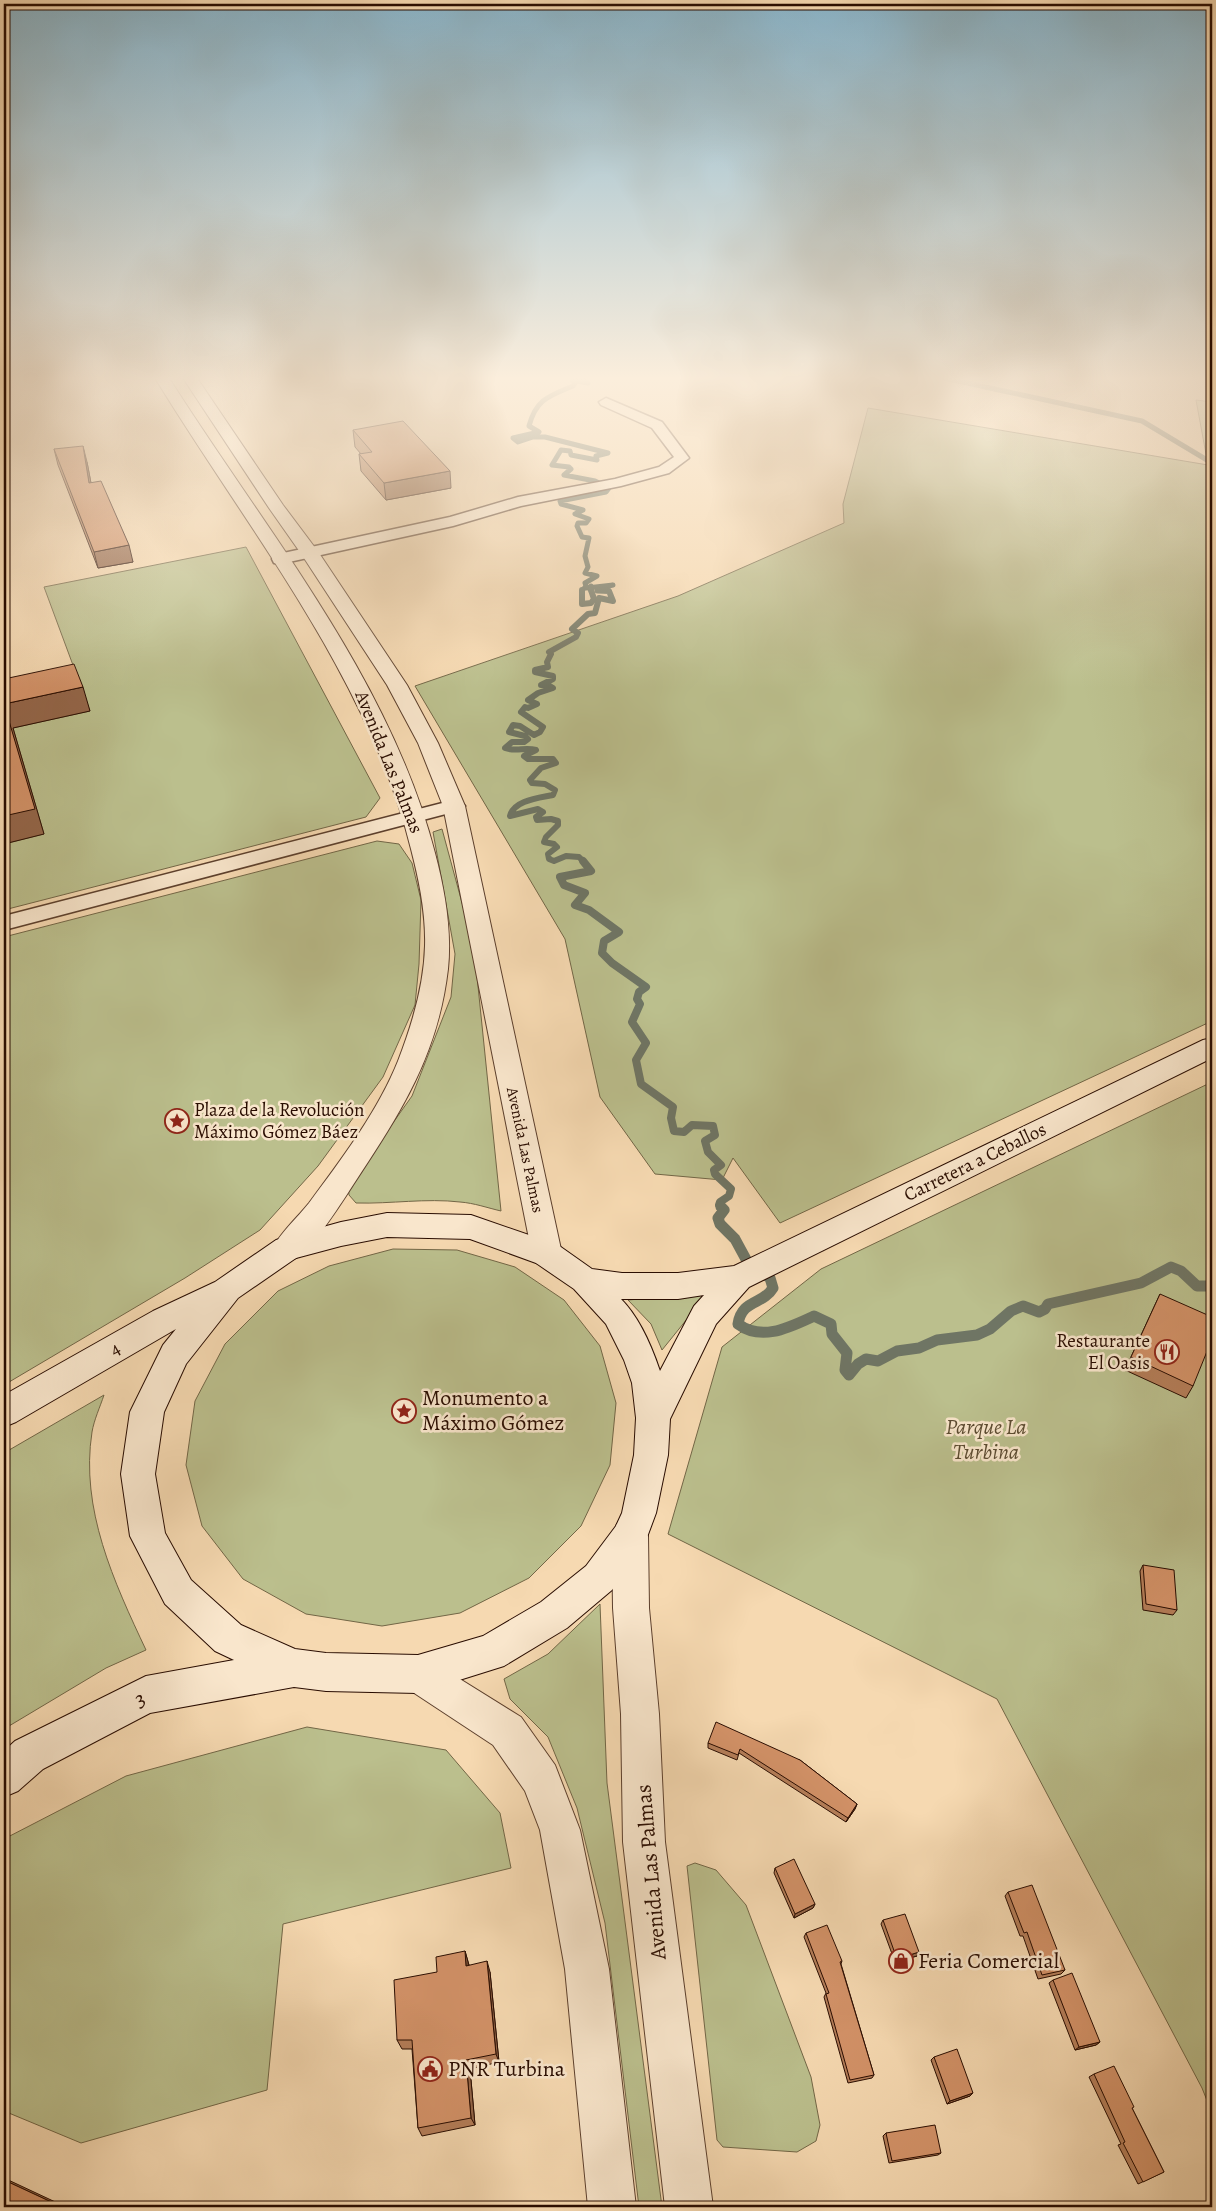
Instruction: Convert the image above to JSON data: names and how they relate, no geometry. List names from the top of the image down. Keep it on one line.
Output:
{"streets":{"street":["Avenida Las Palmas","Carretera a Ceballos","4","3"]},"parks":["Parque La Turbina"],"places":{"place":["Plaza de la Revolución Máximo Gómez Báez","Monumento a Máximo Gómez"],"restaurant":["Restaurante El Oasis"],"shop":["Feria Comercial"],"public building":["PNR Turbina"]}}
